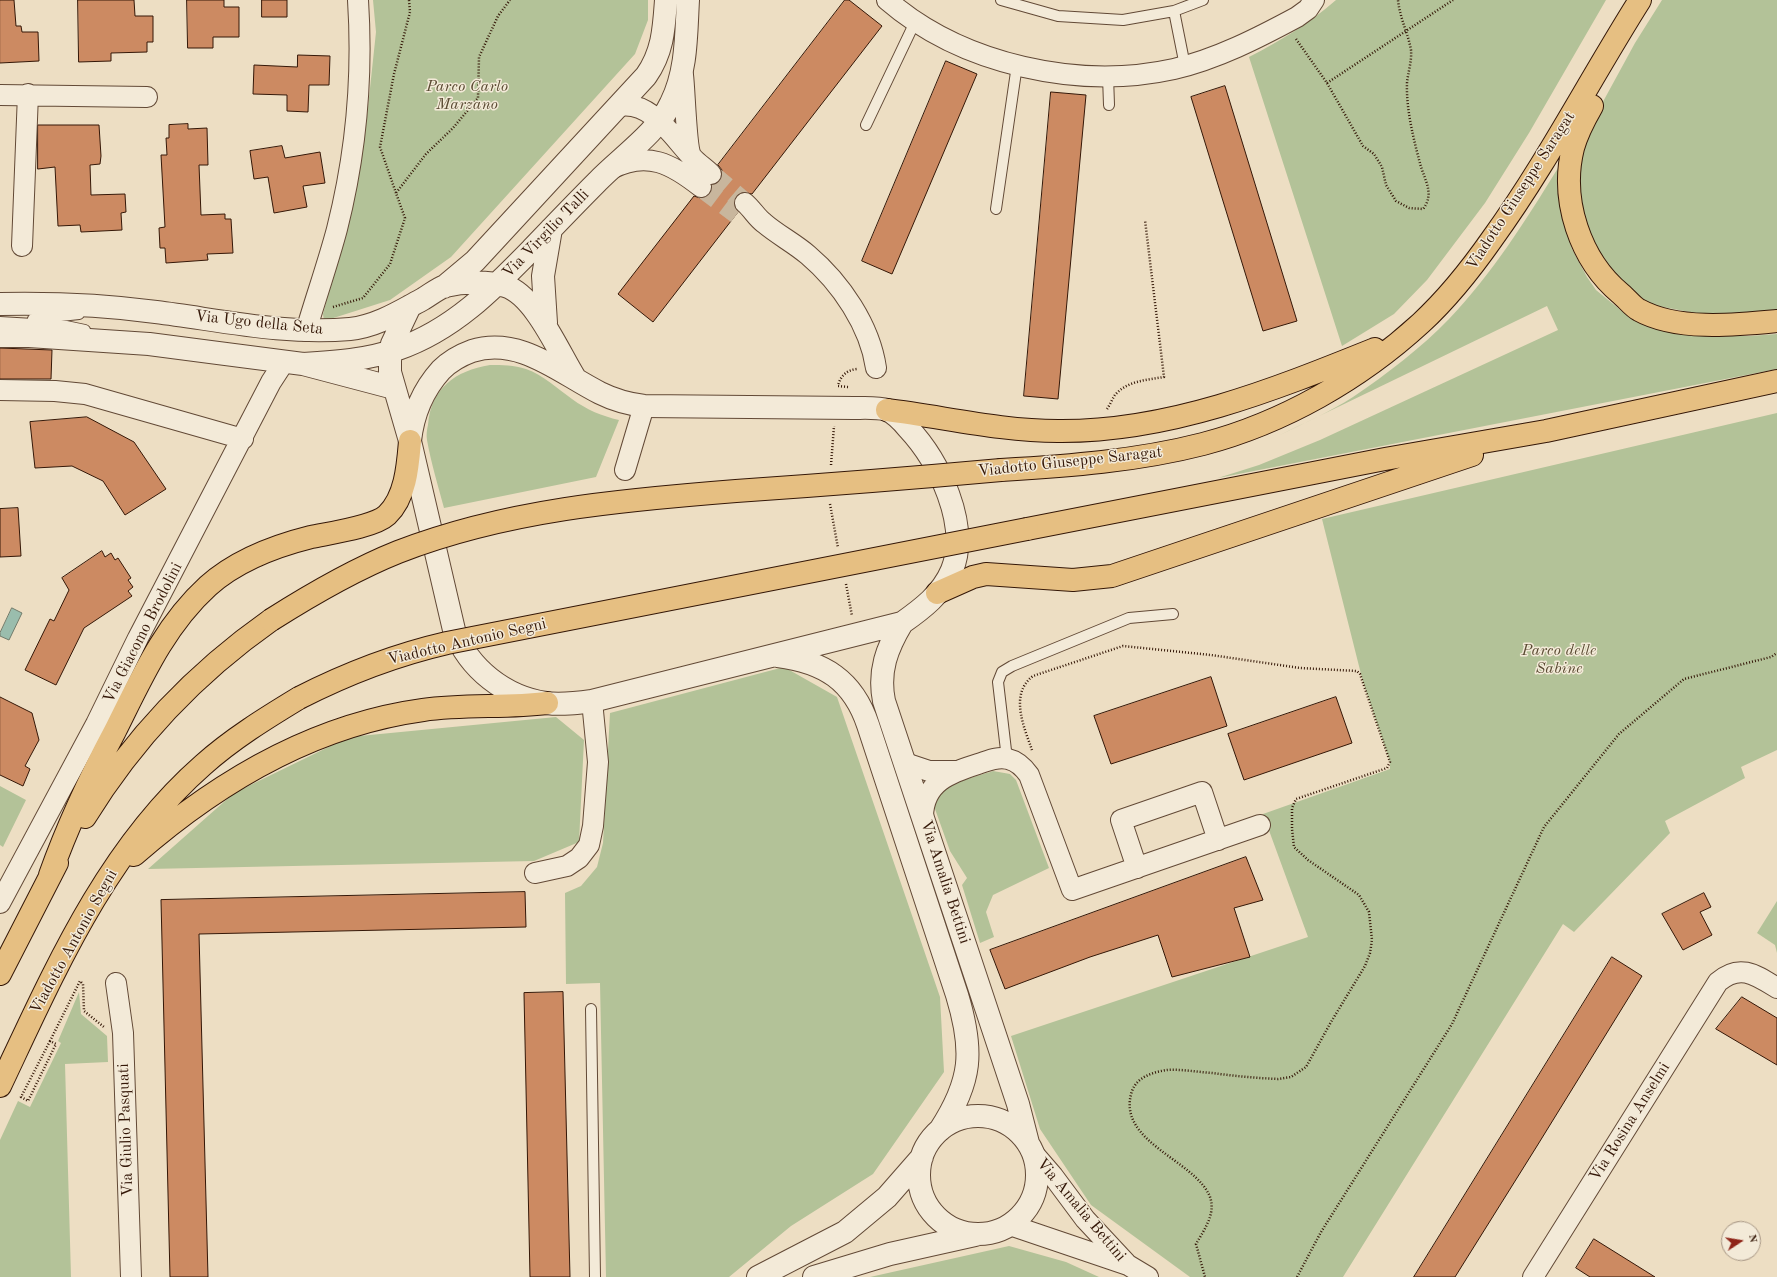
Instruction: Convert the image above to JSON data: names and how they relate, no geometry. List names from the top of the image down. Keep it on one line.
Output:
{"streets":{"main road":["Viadotto Giuseppe Saragat","Viadotto Antonio Segni"],"street":["Via Virgilio Talli","Via Ugo della Seta","Via Giacomo Brodolini","Via Amalia Bettini","Via Rosina Anselmi","Via Giulio Pasquati"]},"crossings":[["Via Virgilio Talli","Via Ugo della Seta"],["Via Virgilio Talli","Via Giacomo Brodolini"],["Via Ugo della Seta","Via Giacomo Brodolini"]],"parks":["Parco Carlo Marzano","Parco delle Sabine"],"north":"right"}
